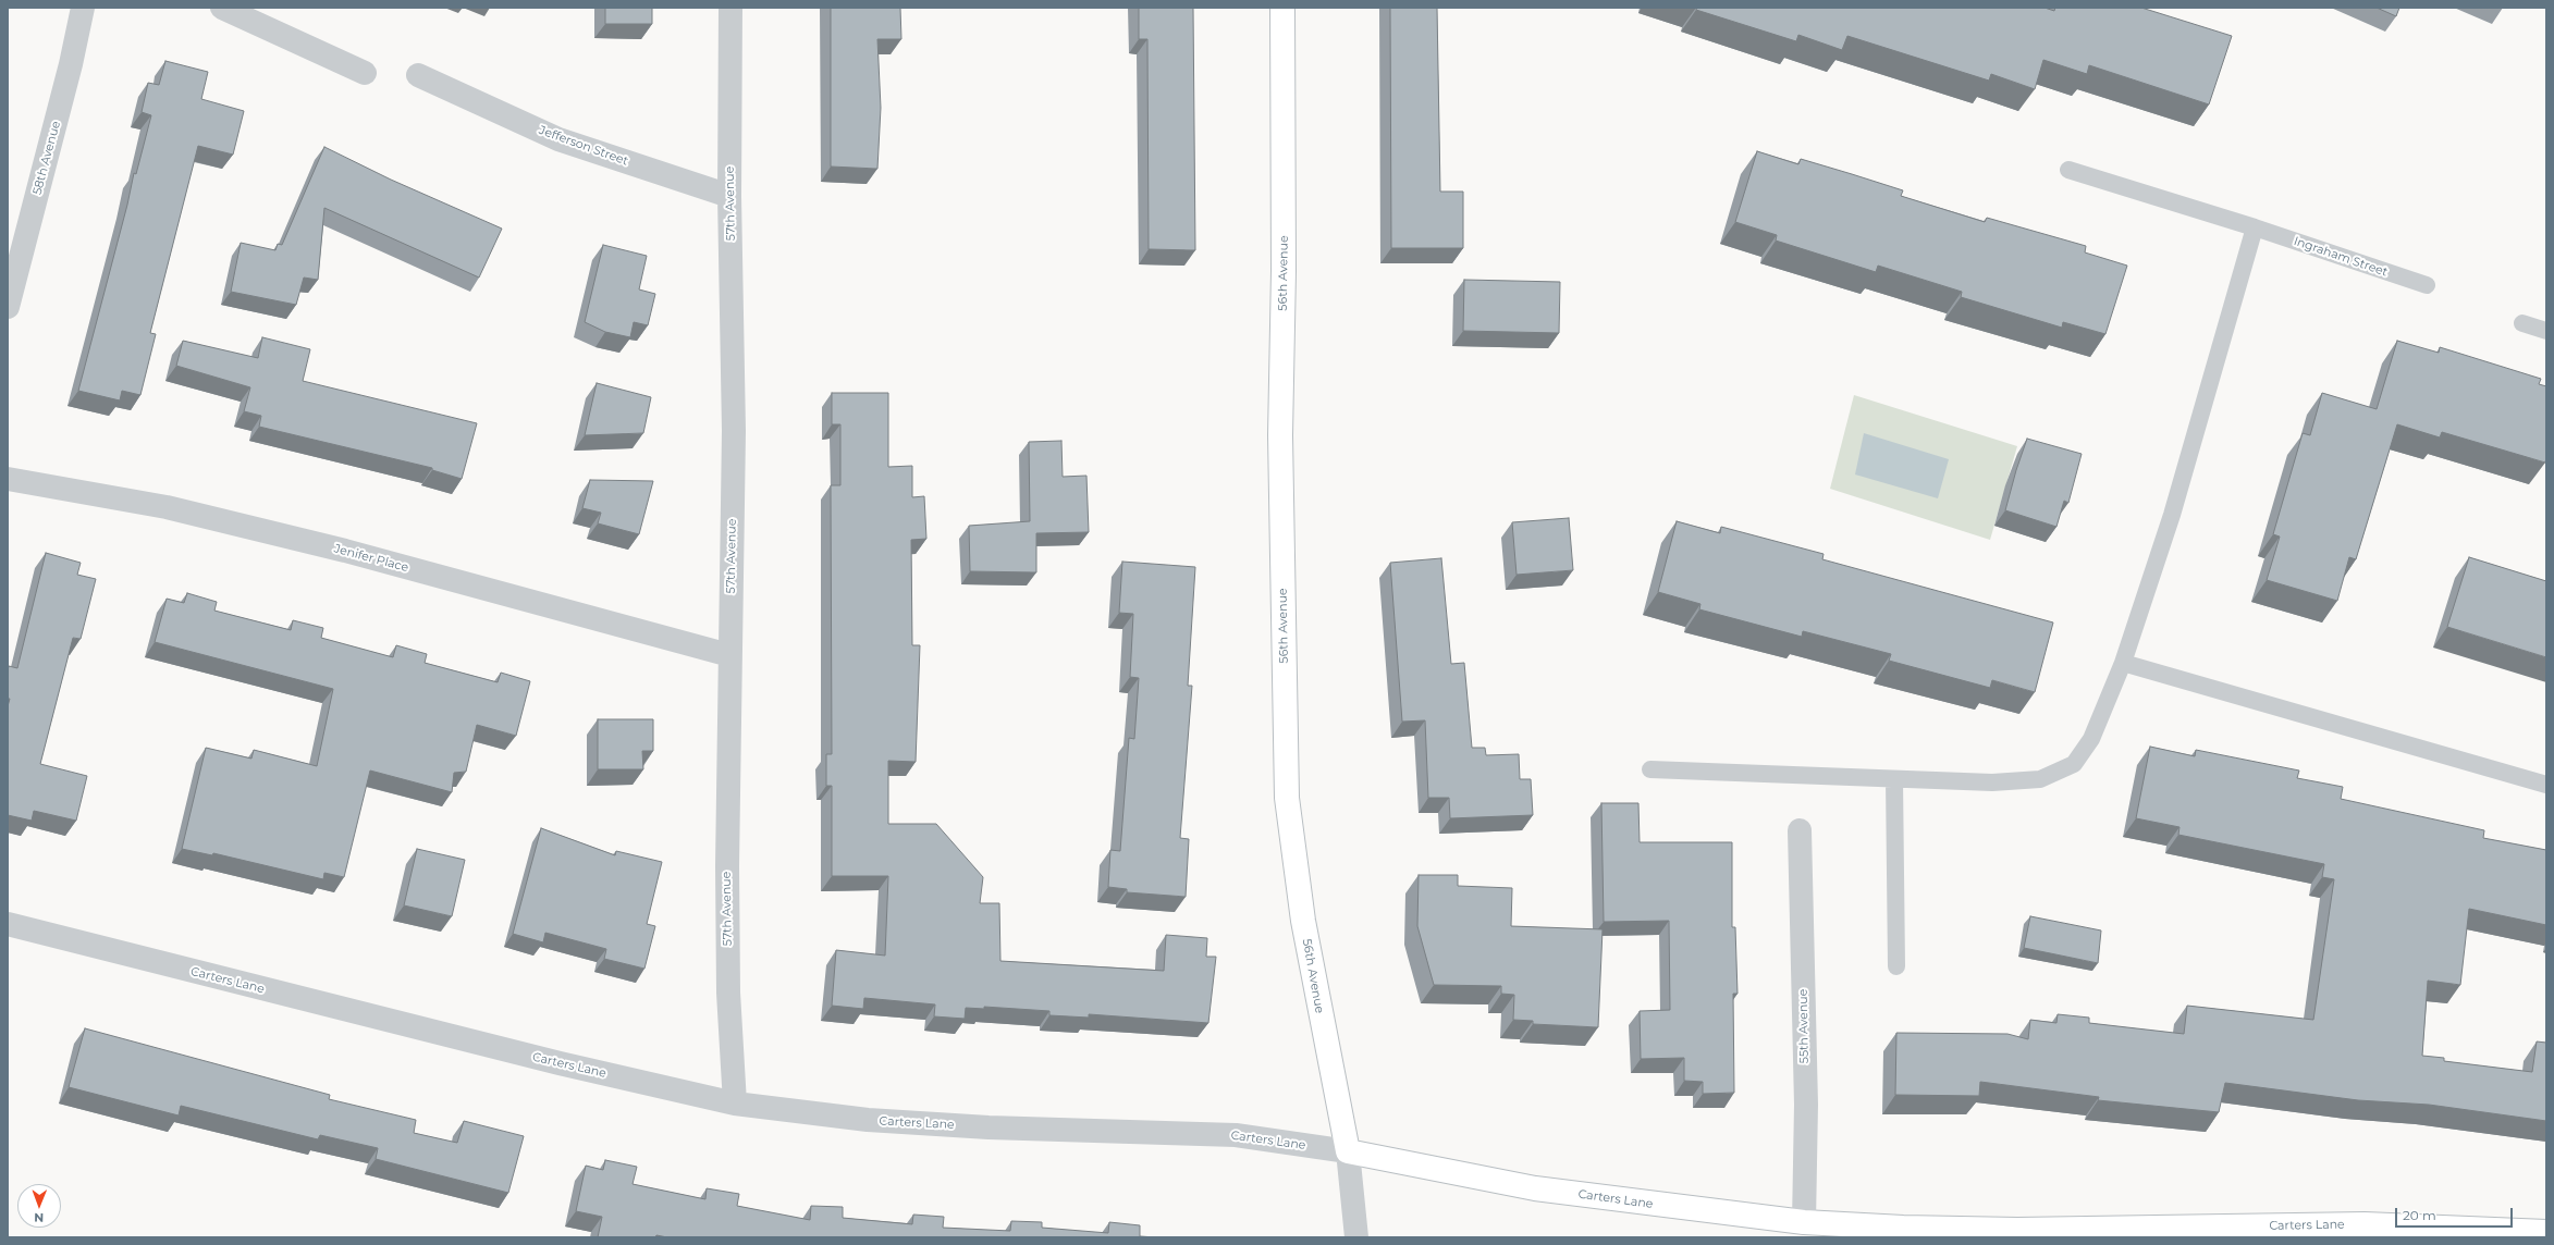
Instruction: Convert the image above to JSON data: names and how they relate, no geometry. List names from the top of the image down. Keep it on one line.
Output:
{"streets":{"street":["Jefferson Street","58th Avenue","57th Avenue","56th Avenue","Jenifer Place","Carters Lane","55th Avenue"],"lane":["Ingraham Street"]},"crossings":[["Jefferson Street","57th Avenue"],["57th Avenue","Jenifer Place"],["57th Avenue","Carters Lane"],["56th Avenue","Carters Lane"],["Carters Lane","55th Avenue"]],"scale_bar":"20 m","north":"bottom"}
